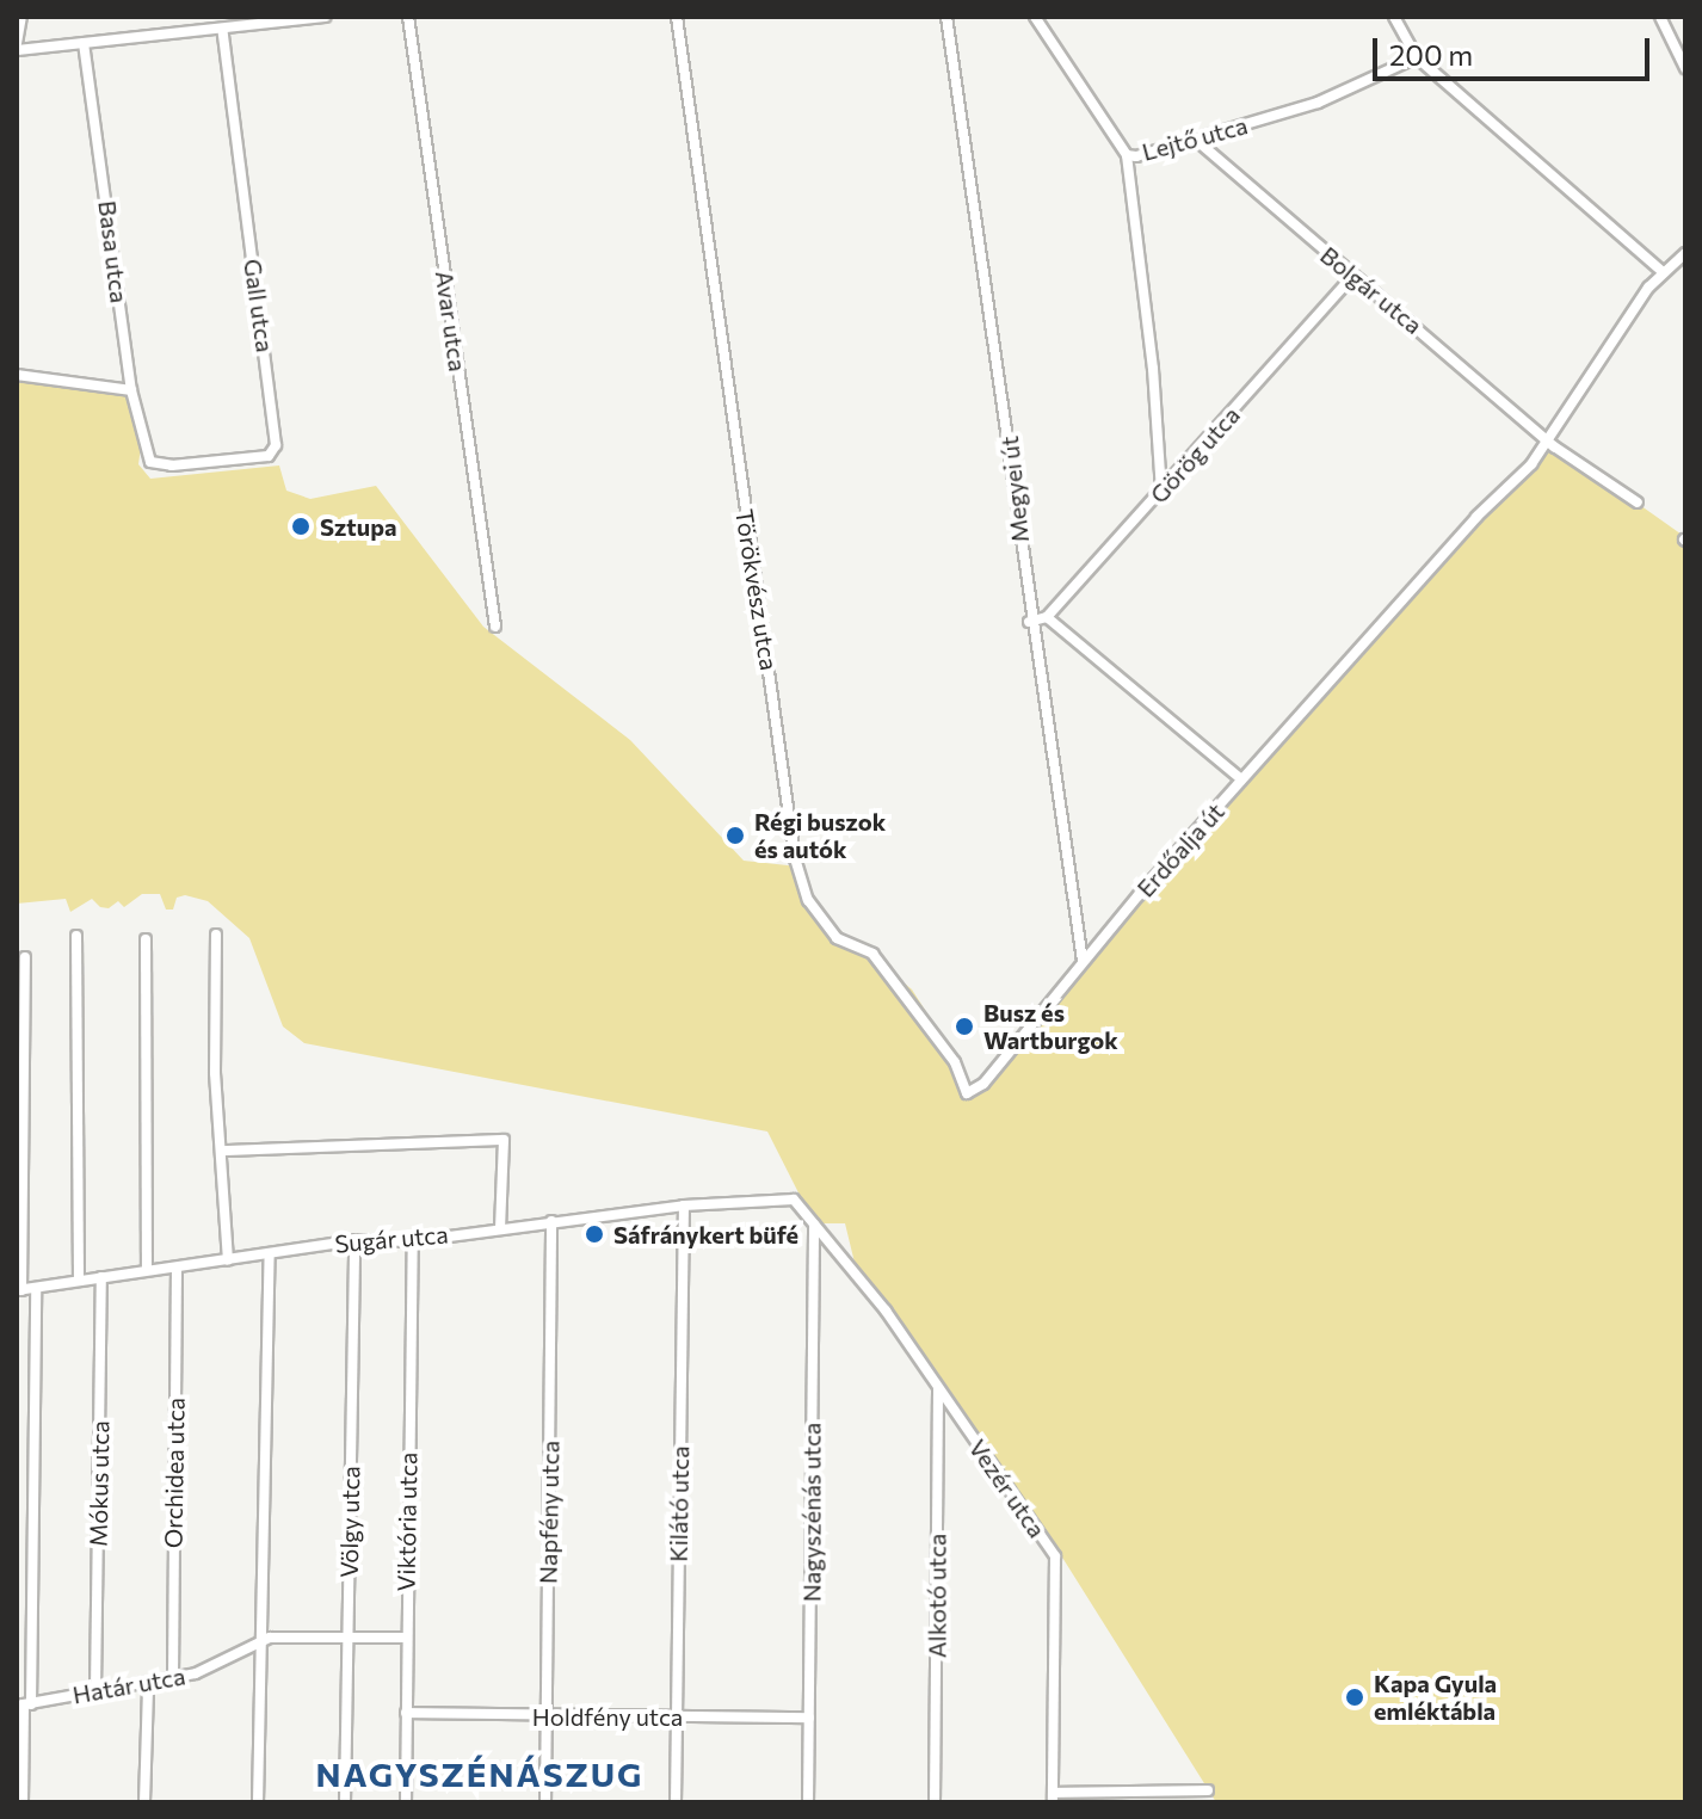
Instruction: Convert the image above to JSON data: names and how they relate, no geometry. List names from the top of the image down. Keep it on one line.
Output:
{"streets":{"street":["Lejtő utca","Basa utca","Bolgár utca","Gall utca","Avar utca","Görög utca","Megyei út","Törökvész utca","Erdőalja út","Sugár utca","Orchidea utca","Mókus utca","Vezér utca","Kilátó utca","Napfény utca","Nagyszénás utca","Völgy utca","Viktória utca","Alkotó utca","Határ utca","Holdfény utca"]},"crossings":[["Lejtő utca","Bolgár utca"],["Basa utca","Gall utca"],["Bolgár utca","Görög utca"],["Bolgár utca","Erdőalja út"],["Megyei út","Erdőalja út"],["Törökvész utca","Erdőalja út"],["Sugár utca","Orchidea utca"],["Sugár utca","Mókus utca"],["Sugár utca","Vezér utca"],["Sugár utca","Kilátó utca"],["Sugár utca","Napfény utca"],["Sugár utca","Nagyszénás utca"],["Sugár utca","Völgy utca"],["Sugár utca","Viktória utca"],["Orchidea utca","Határ utca"],["Mókus utca","Határ utca"],["Vezér utca","Nagyszénás utca"],["Vezér utca","Alkotó utca"],["Kilátó utca","Holdfény utca"],["Napfény utca","Holdfény utca"],["Nagyszénás utca","Holdfény utca"],["Völgy utca","Határ utca"],["Viktória utca","Határ utca"],["Viktória utca","Holdfény utca"]],"districts":["NAGYSZÉNÁSZUG"],"places":["Sztupa","Régi buszok és autók","Busz és Wartburgok","Sáfránykert büfé","Kapa Gyula emléktábla"],"scale_bar":"200 m"}
